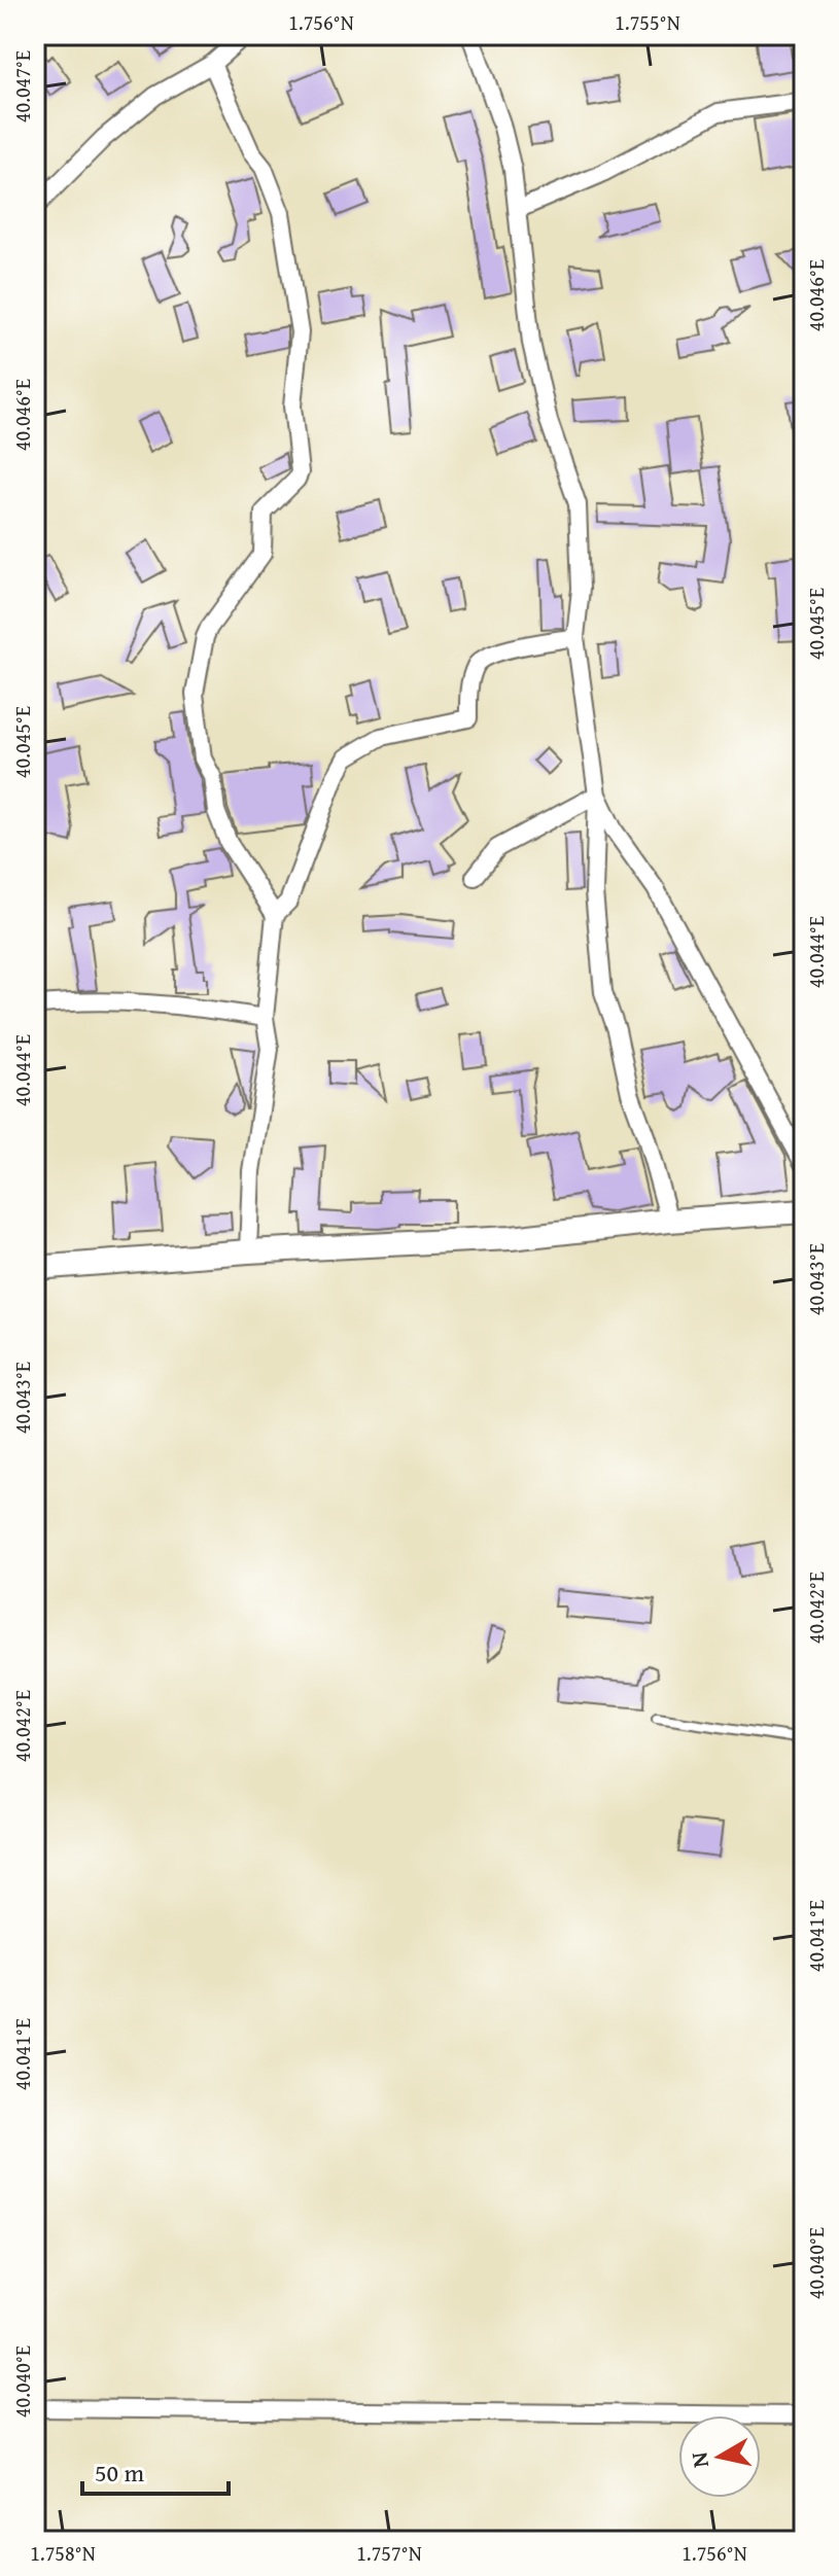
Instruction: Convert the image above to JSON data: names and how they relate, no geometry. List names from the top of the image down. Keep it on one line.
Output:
{"scale_bar":"50 m","north":"left","coordinates":["1.756°N","1.755°N","40.047°E","40.046°E","40.045°E","40.044°E","40.043°E","40.042°E","40.041°E","40.040°E","1.758°N","1.757°N"]}
